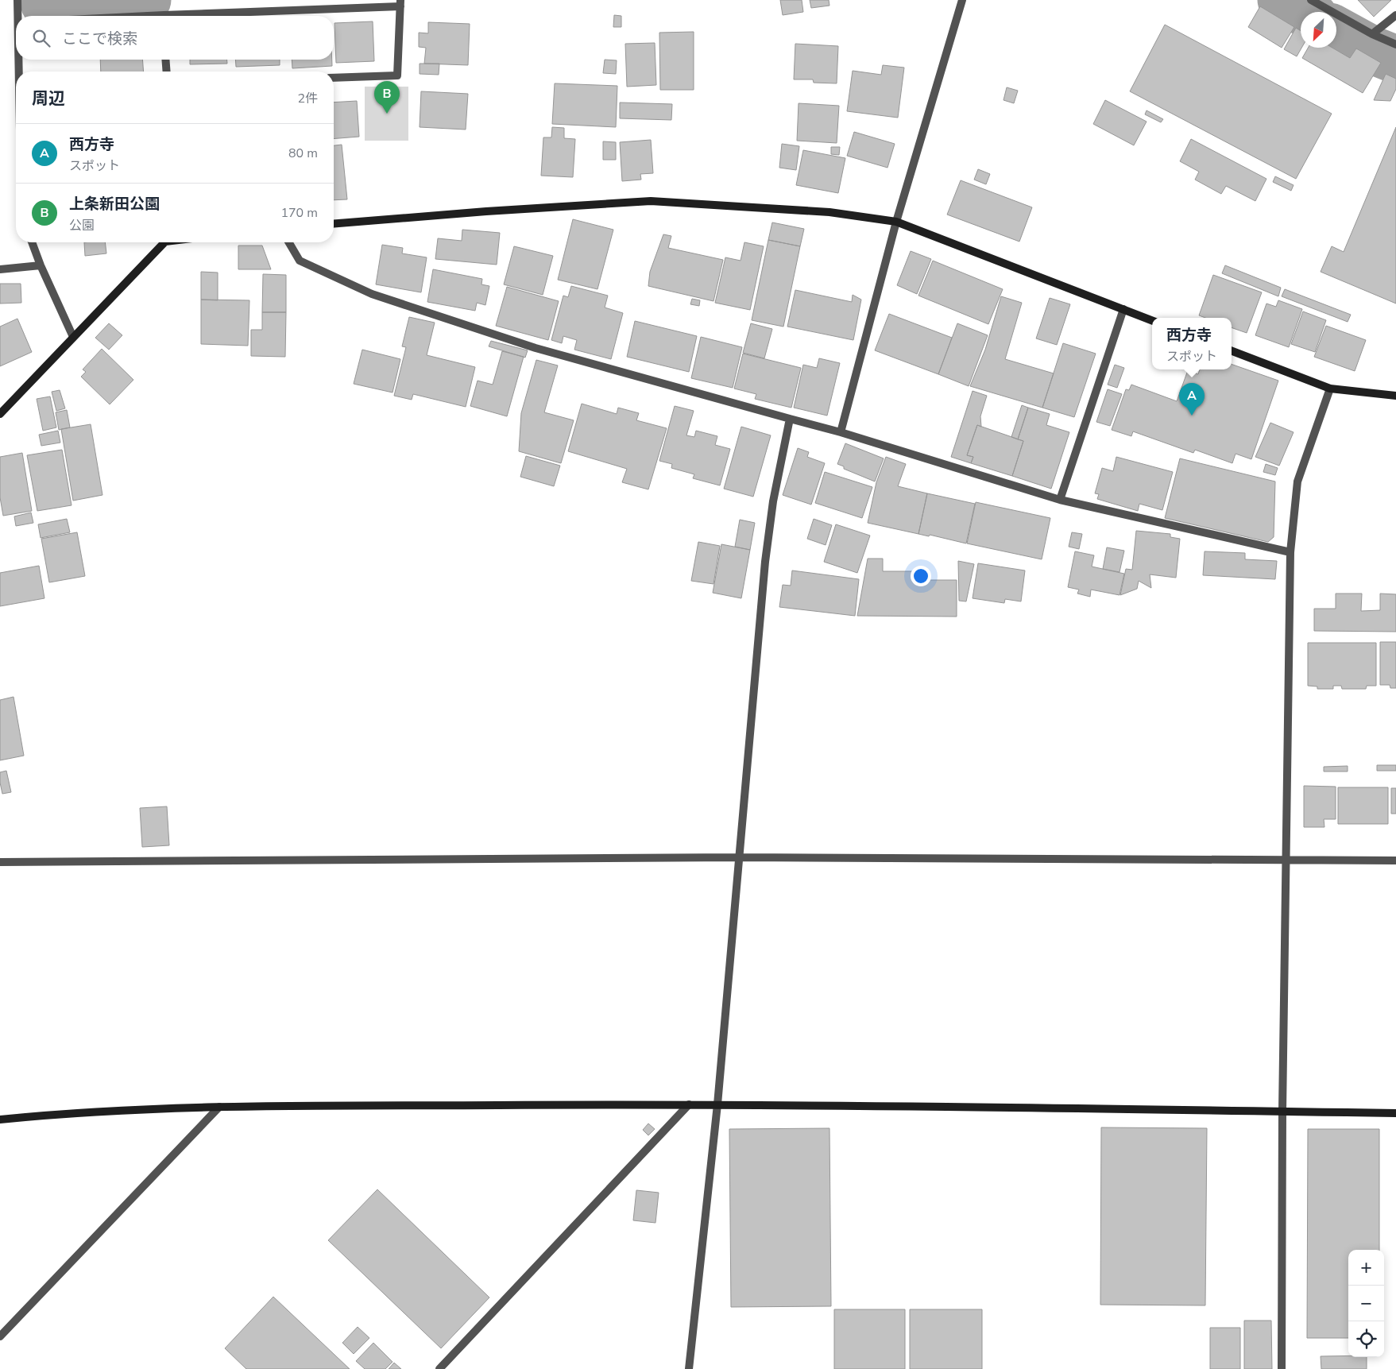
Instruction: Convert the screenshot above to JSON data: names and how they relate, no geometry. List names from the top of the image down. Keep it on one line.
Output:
{"north":"bottom left","page":{"search":"ここで検索","heading":["周辺","2件"],"pins":["B","A"],"list":[{"mark":"A","name":"西方寺","note":"スポット","value":"80 m"},{"mark":"B","name":"上条新田公園","note":"公園","value":"170 m"}],"popup":["西方寺","スポット"],"map_buttons":["+","−"]}}
